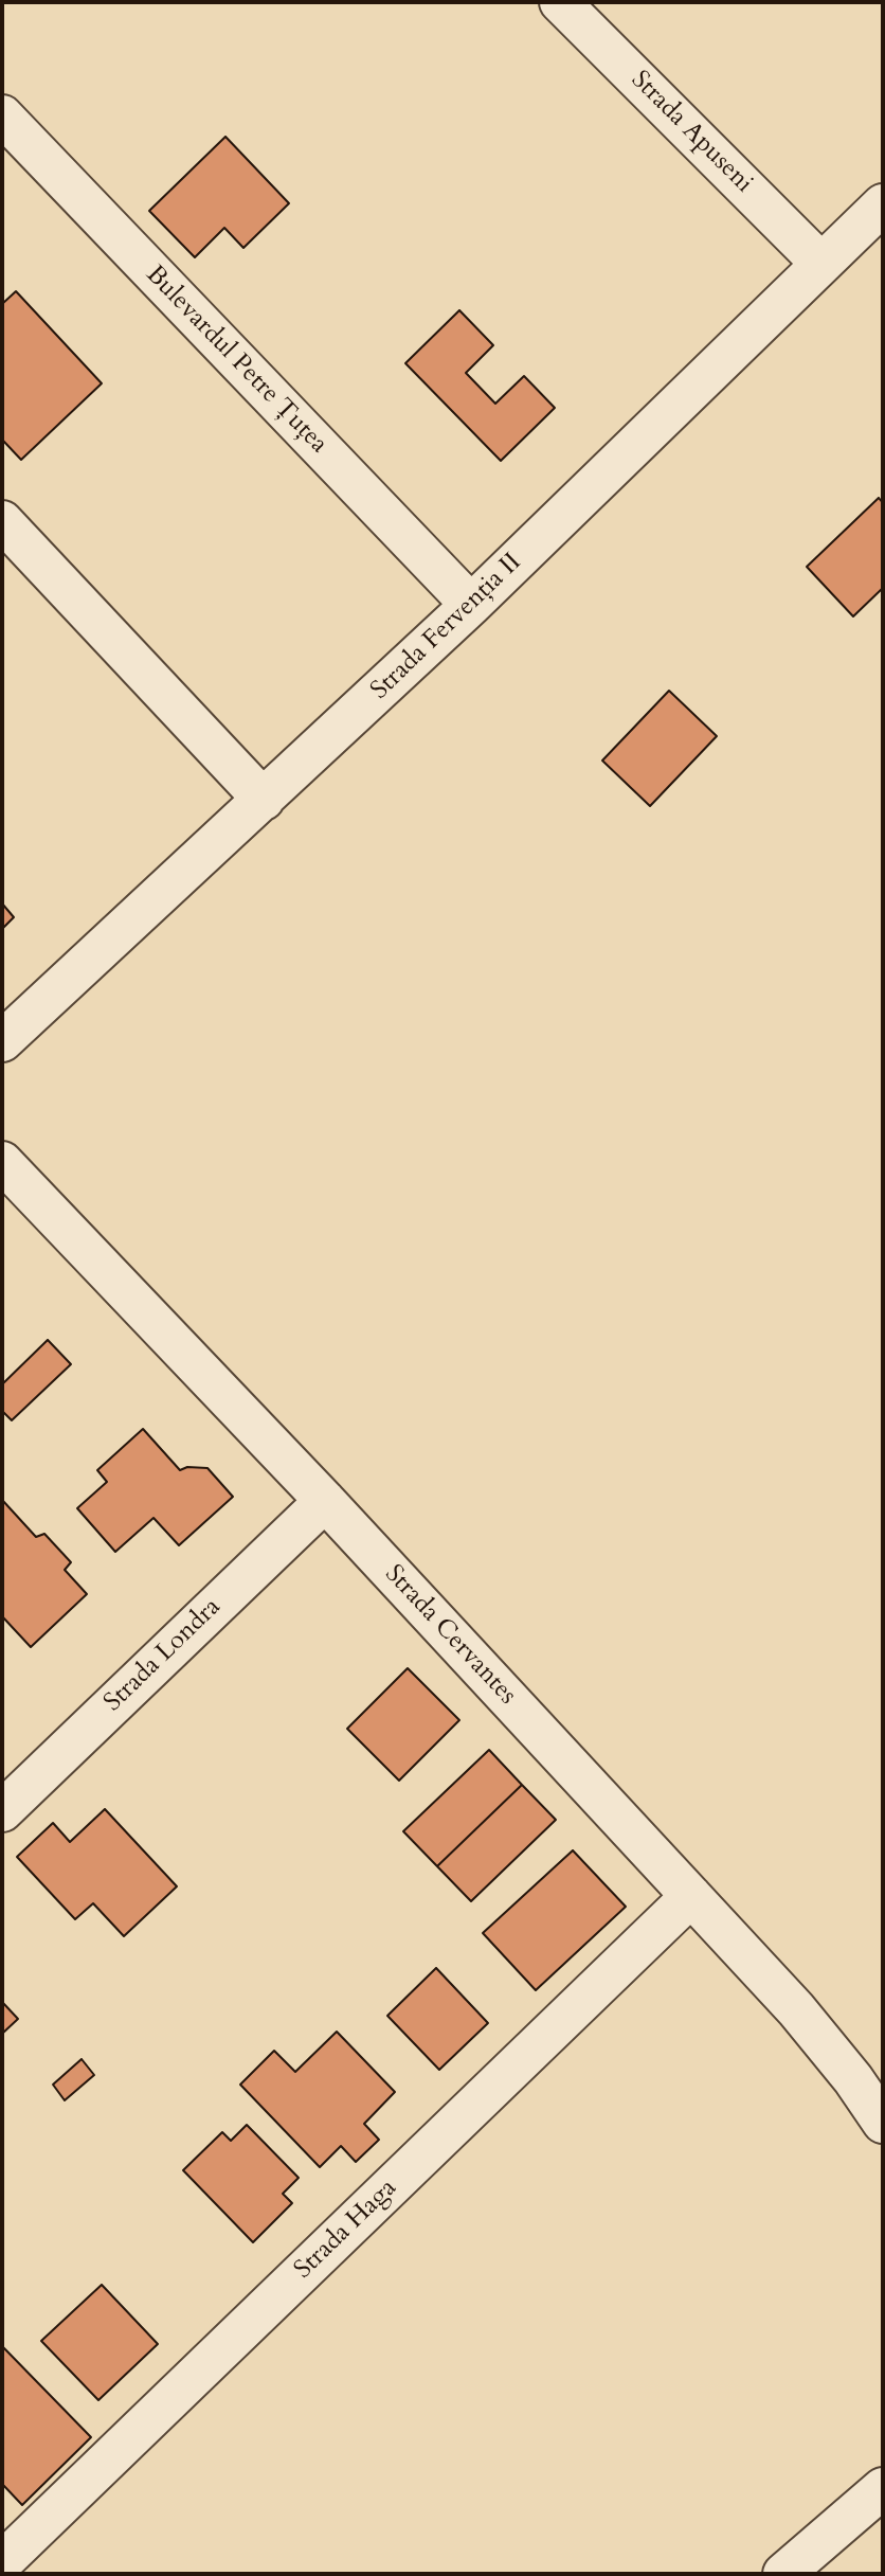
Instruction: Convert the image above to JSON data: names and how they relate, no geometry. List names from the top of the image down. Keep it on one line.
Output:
{"streets":{"street":["Strada Apuseni","Bulevardul Petre Țuțea","Strada Fervenția II","Strada Cervantes","Strada Londra","Strada Haga"]},"crossings":[["Strada Apuseni","Strada Fervenția II"],["Bulevardul Petre Țuțea","Strada Fervenția II"],["Strada Cervantes","Strada Londra"],["Strada Cervantes","Strada Haga"]]}
